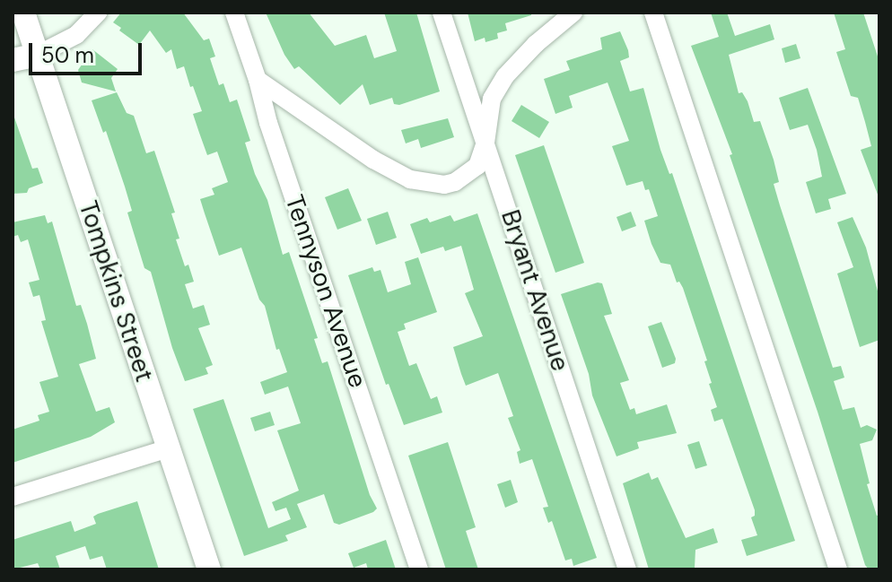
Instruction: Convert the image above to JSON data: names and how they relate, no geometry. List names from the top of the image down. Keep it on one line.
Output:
{"streets":{"street":["Bryant Avenue","Tompkins Street","Tennyson Avenue"]},"scale_bar":"50 m"}
